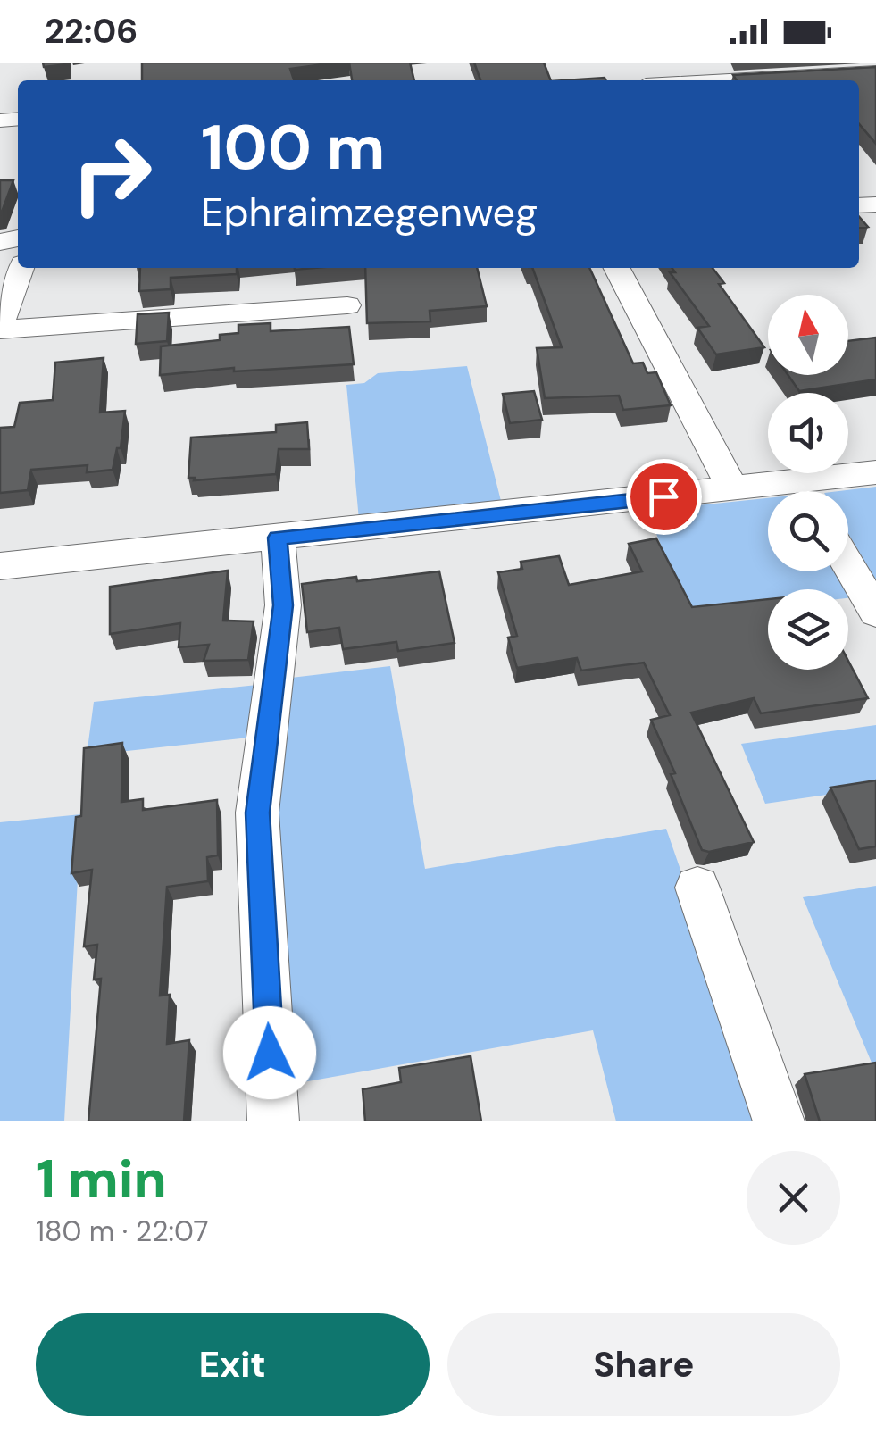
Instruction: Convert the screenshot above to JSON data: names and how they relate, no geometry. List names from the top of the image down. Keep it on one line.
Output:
{"north":"top","page":{"status":"22:06","turn":["100 m","Ephraimzegenweg"],"heading":["1 min","180 m · 22:07"],"buttons":["Exit","Share"]}}
